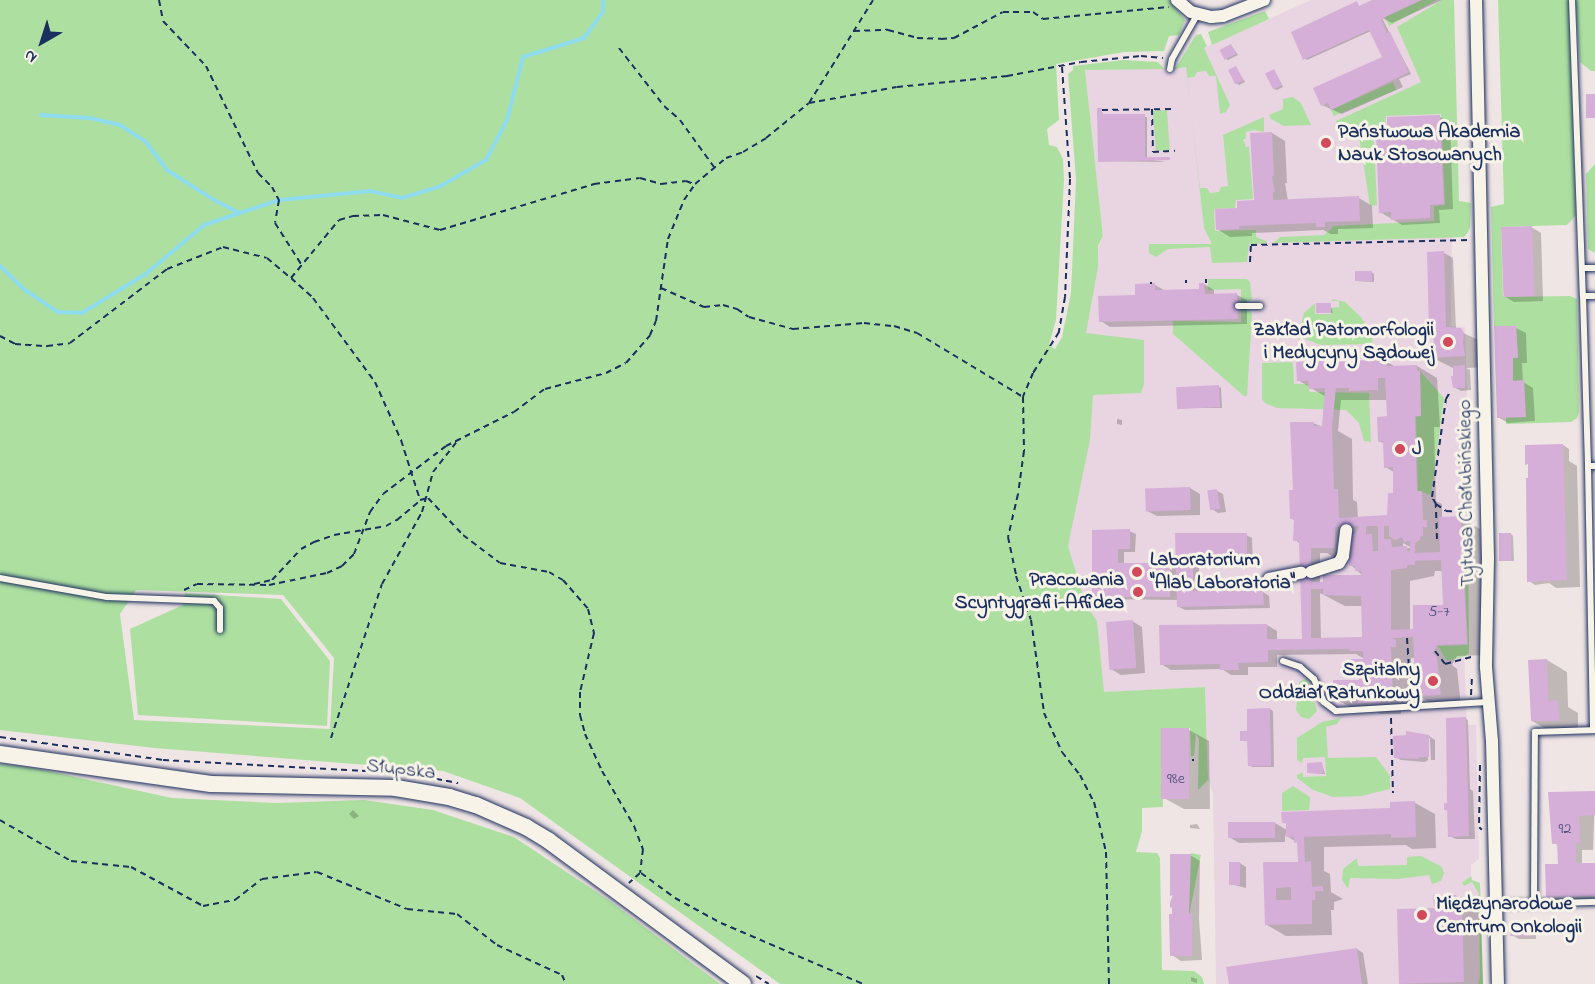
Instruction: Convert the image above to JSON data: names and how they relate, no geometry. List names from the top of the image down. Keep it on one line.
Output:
{"streets":{"street":["Tytusa Chałubińskiego","Słupska"]},"places":["Państwowa Akademia Nauk Stosowanych","Zakład Patomorfologii i Medycyny Sądowej","J","Laboratorium \"Alab Laboratoria\"","Pracowania Scyntygrafii-Affidea","Szpitalny Oddział Ratunkowy","Międzynarodowe Centrum Onkologii"],"house_numbers":["5-7","98e","92"],"north":"bottom left"}
